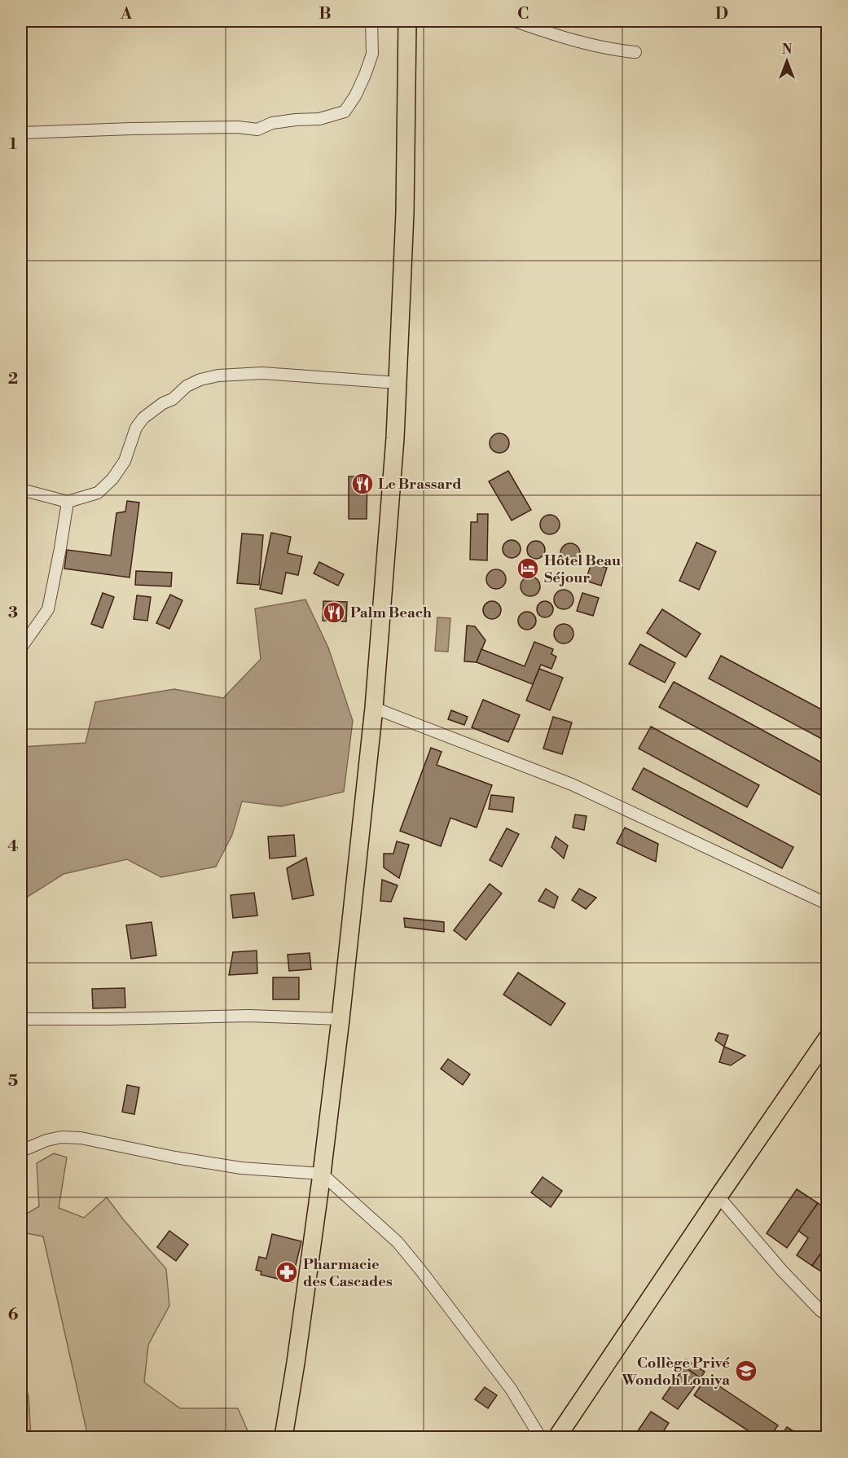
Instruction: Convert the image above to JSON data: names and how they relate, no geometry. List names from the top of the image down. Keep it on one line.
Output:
{"places":{"restaurant":["Le Brassard","Palm Beach"],"hotel":["Hôtel Beau Séjour"],"pharmacy":["Pharmacie des Cascades"],"school or university":["Collège Privé Wondoh Loniya"]},"north":"top","grid":{"columns":["A","B","C","D"],"rows":["1","2","3","4","5","6"]}}
